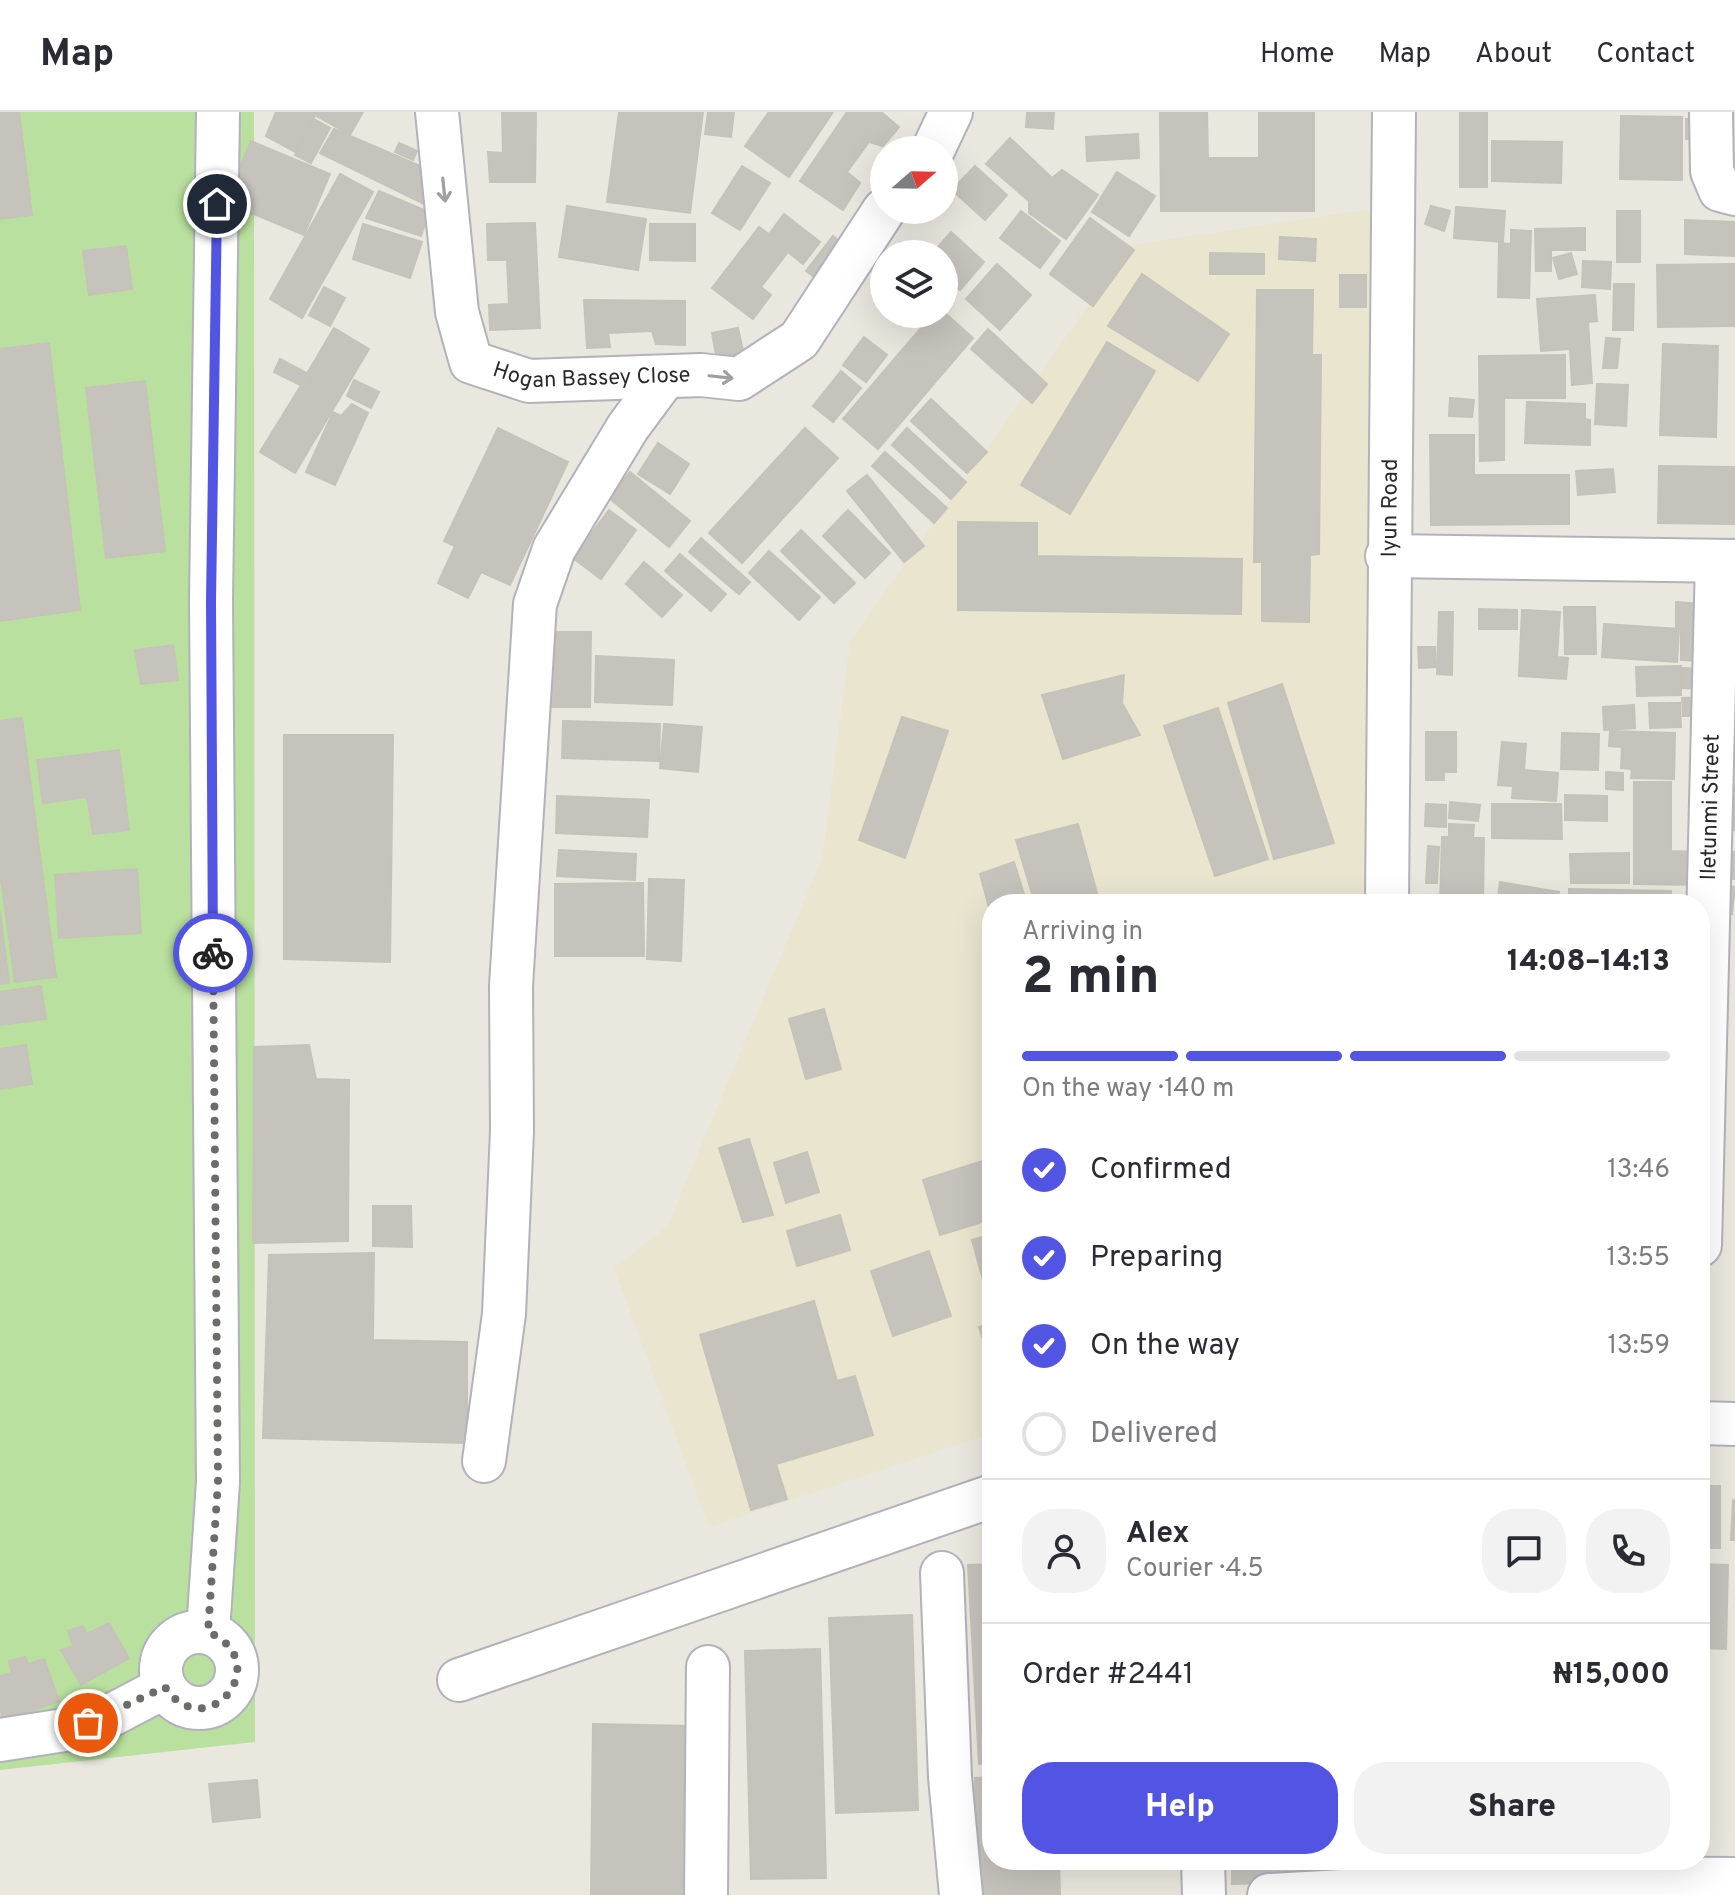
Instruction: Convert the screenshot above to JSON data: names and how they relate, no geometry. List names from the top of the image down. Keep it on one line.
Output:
{"streets":{"street":["Hogan Bassey Close","Iyun Road","Iletunmi Street"]},"north":"right","page":{"header":"Map","nav":["Home","Map","About","Contact"],"heading":["2 min","Arriving in","14:08–14:13"],"panel":["Alex","Courier · 4.5","Order #2441","₦15,000"],"bar":"On the way · 140 m","list":[["Confirmed","13:46"],["Preparing","13:55"],["On the way","13:59"],"Delivered"],"buttons":["Help","Share"]}}
